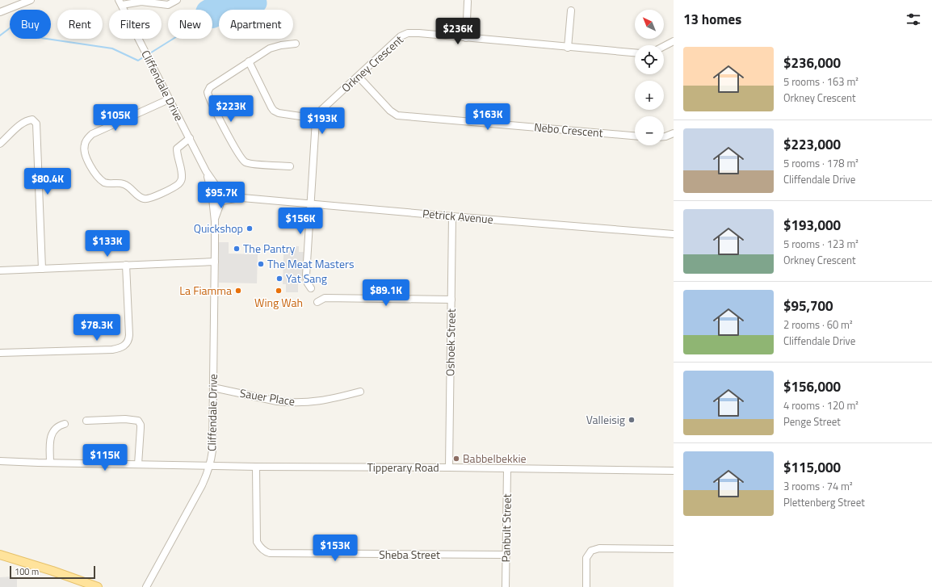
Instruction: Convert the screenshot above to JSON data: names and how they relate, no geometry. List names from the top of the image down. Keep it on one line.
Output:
{"streets":{"street":["Orkney Crescent","Cliffendale Drive","Nebo Crescent","Petrick Avenue","Oshoek Street","Sauer Place","Tipperary Road","Panbult Street","Sheba Street"]},"crossings":[["Orkney Crescent","Nebo Crescent"],["Orkney Crescent","Petrick Avenue"],["Cliffendale Drive","Petrick Avenue"],["Cliffendale Drive","Sauer Place"],["Cliffendale Drive","Tipperary Road"],["Petrick Avenue","Oshoek Street"],["Oshoek Street","Tipperary Road"],["Tipperary Road","Panbult Street"],["Tipperary Road","Sheba Street"],["Panbult Street","Sheba Street"]],"places":["Quickshop","The Pantry","The Meat Masters","Yat Sang","La Fiamma","Wing Wah","Valleisig","Babbelbekkie"],"scale_bar":"100 m","north":"top left","page":{"heading":"13 homes","map_buttons":["+","−"],"chip":["Buy","Rent","Filters","New","Apartment"],"price":["$236K","$223K","$163K","$105K","$193K","$80.4K","$95.7K","$156K","$133K","$89.1K","$78.3K","$115K","$153K"],"list":[{"name":"$236,000","note":"5 rooms · 163 m² · Orkney Crescent"},{"name":"$223,000","note":"5 rooms · 178 m² · Cliffendale Drive"},{"name":"$193,000","note":"5 rooms · 123 m² · Orkney Crescent"},{"name":"$95,700","note":"2 rooms · 60 m² · Cliffendale Drive"},{"name":"$156,000","note":"4 rooms · 120 m² · Penge Street"},{"name":"$115,000","note":"3 rooms · 74 m² · Plettenberg Street"}],"scale":"100 m"}}
